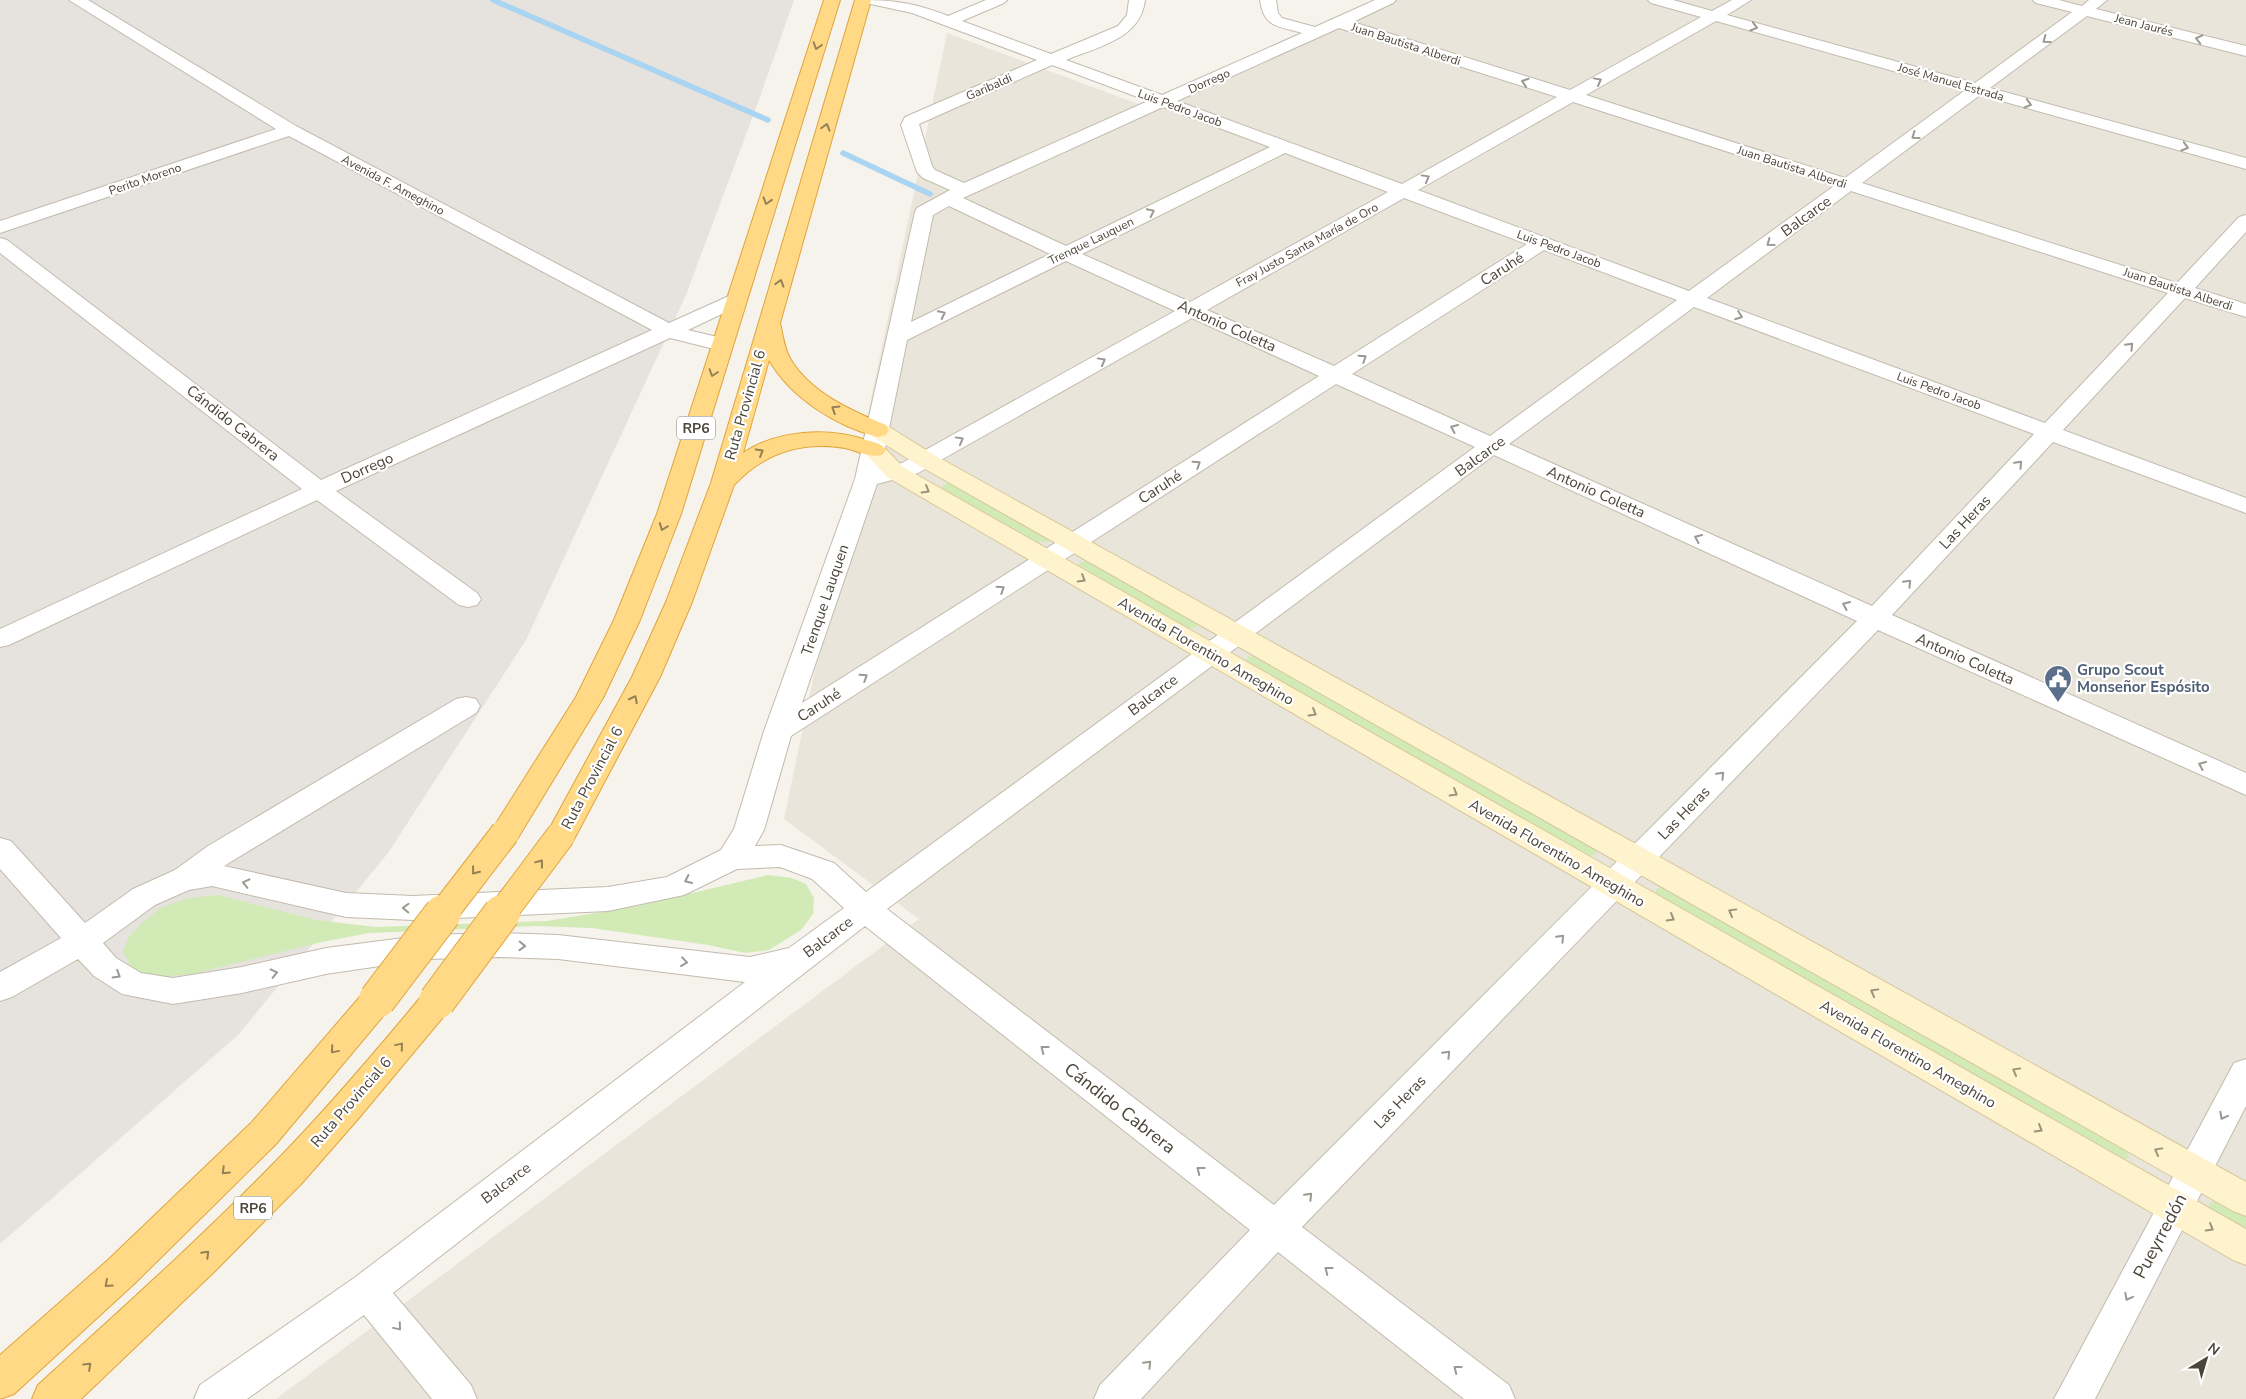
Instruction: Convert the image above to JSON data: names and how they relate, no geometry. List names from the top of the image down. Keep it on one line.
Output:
{"streets":{"highway":["Ruta Provincial 6","RP6"],"main road":["Avenida Florentino Ameghino"],"street":["Jean Jaurés","Juan Bautista Alberdi","Dorrego","José Manuel Estrada","Garibaldi","Luis Pedro Jacob","Perito Moreno","Avenida F. Ameghino","Balcarce","Trenque Lauquen","Fray Justo Santa María de Oro","Caruhé","Antonio Coletta","Cándido Cabrera","Las Heras","Pueyrredón"]},"crossings":[["Jean Jaurés","Balcarce"],["Juan Bautista Alberdi","Dorrego"],["Juan Bautista Alberdi","Balcarce"],["Juan Bautista Alberdi","Fray Justo Santa María de Oro"],["Juan Bautista Alberdi","Las Heras"],["Dorrego","Garibaldi"],["Dorrego","Luis Pedro Jacob"],["Dorrego","Avenida F. Ameghino"],["Dorrego","Trenque Lauquen"],["Dorrego","Antonio Coletta"],["Dorrego","Cándido Cabrera"],["Dorrego","RP6"],["José Manuel Estrada","Balcarce"],["José Manuel Estrada","Fray Justo Santa María de Oro"],["Garibaldi","Luis Pedro Jacob"],["Garibaldi","Trenque Lauquen"],["Garibaldi","Antonio Coletta"],["Luis Pedro Jacob","Balcarce"],["Luis Pedro Jacob","Trenque Lauquen"],["Luis Pedro Jacob","Fray Justo Santa María de Oro"],["Luis Pedro Jacob","Caruhé"],["Luis Pedro Jacob","Las Heras"],["Perito Moreno","Avenida F. Ameghino"],["Avenida F. Ameghino","RP6"],["Balcarce","Antonio Coletta"],["Balcarce","Cándido Cabrera"],["Balcarce","Avenida Florentino Ameghino"],["Trenque Lauquen","Fray Justo Santa María de Oro"],["Trenque Lauquen","Caruhé"],["Trenque Lauquen","Antonio Coletta"],["Trenque Lauquen","Cándido Cabrera"],["Trenque Lauquen","Avenida Florentino Ameghino"],["Fray Justo Santa María de Oro","Antonio Coletta"],["Fray Justo Santa María de Oro","Avenida Florentino Ameghino"],["Caruhé","Antonio Coletta"],["Caruhé","Avenida Florentino Ameghino"],["Antonio Coletta","Las Heras"],["Cándido Cabrera","Las Heras"],["Las Heras","Avenida Florentino Ameghino"],["Avenida Florentino Ameghino","Pueyrredón"]],"one_way":["Jean Jaurés","José Manuel Estrada","Trenque Lauquen","Fray Justo Santa María de Oro","Caruhé","Antonio Coletta","Cándido Cabrera","Las Heras","Pueyrredón"],"places":{"public building":["Grupo Scout Monseñor Espósito"]},"north":"top right"}
